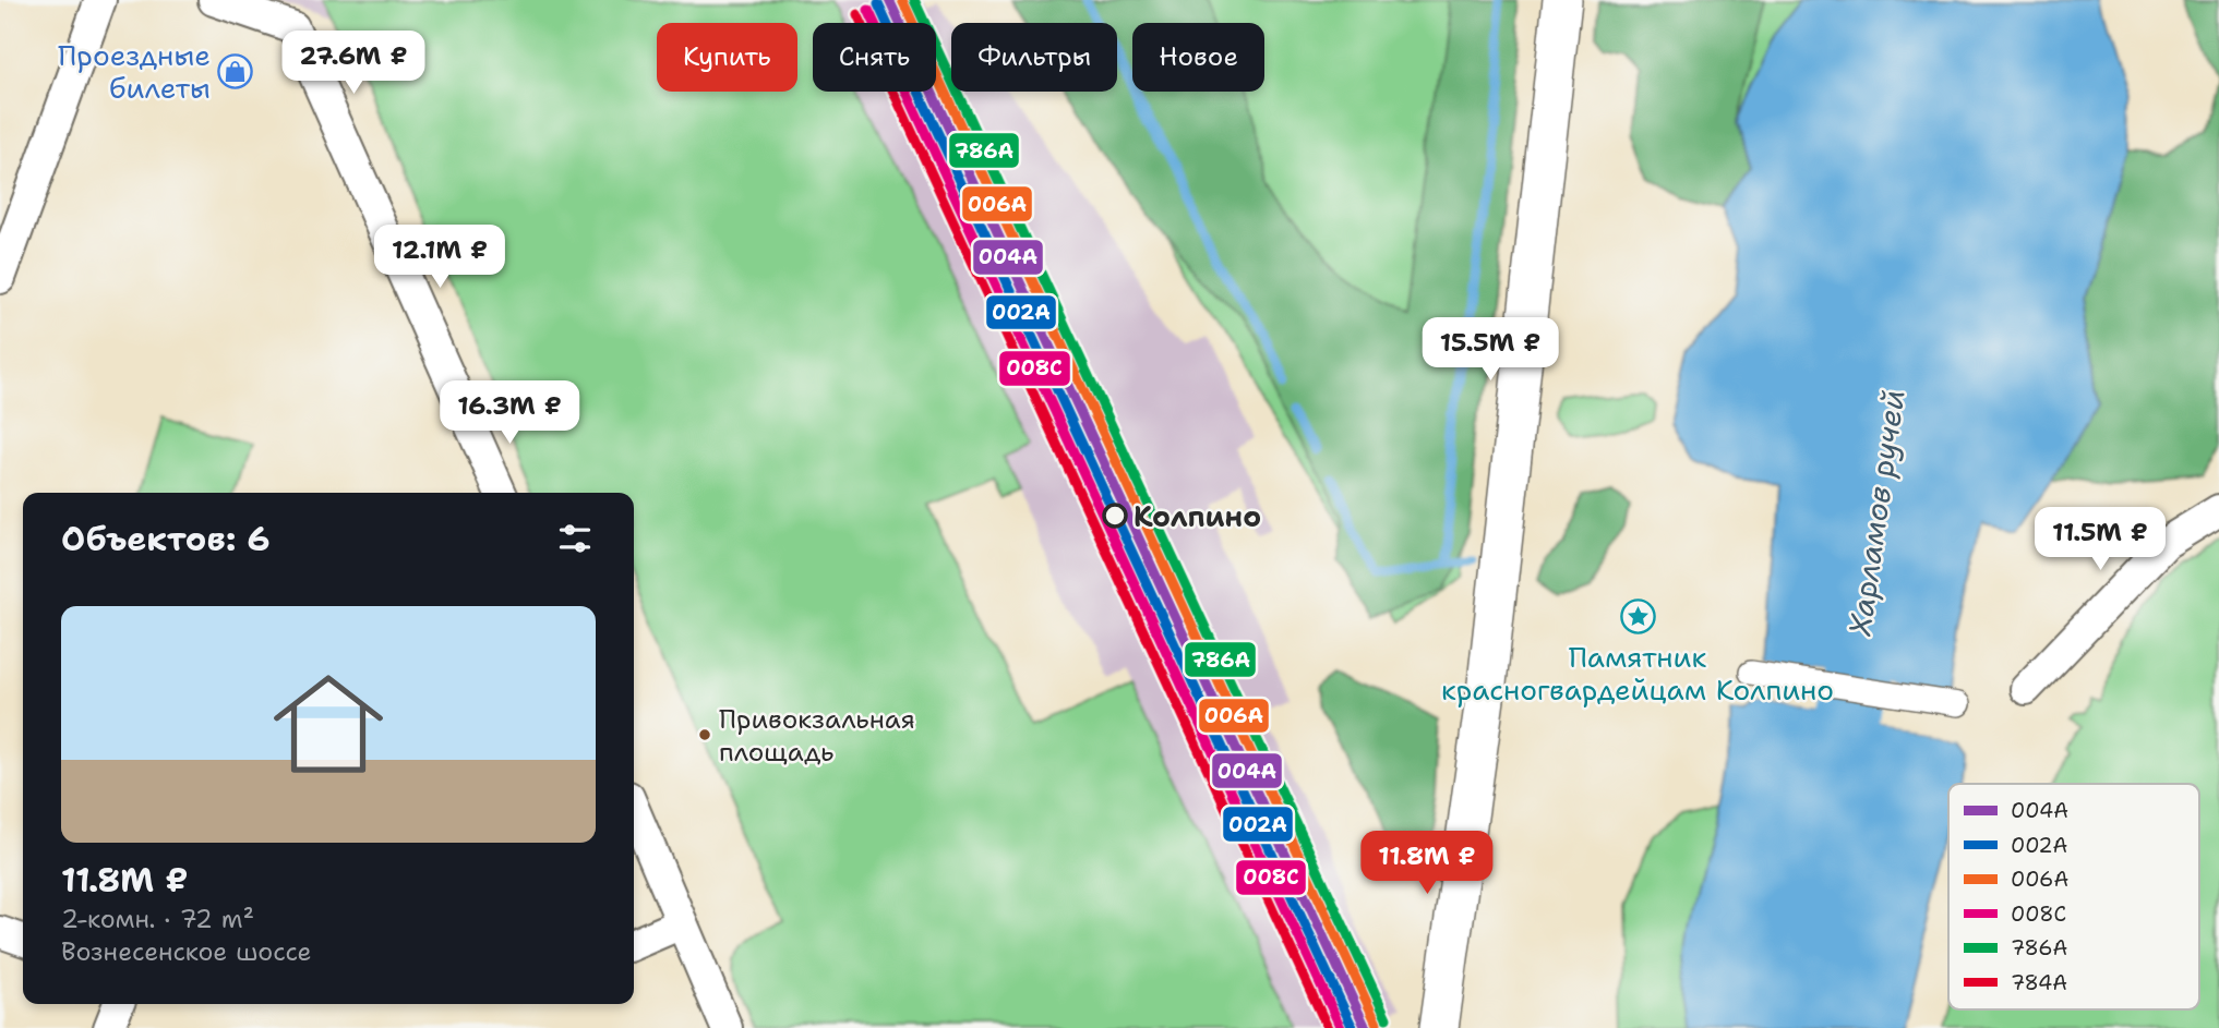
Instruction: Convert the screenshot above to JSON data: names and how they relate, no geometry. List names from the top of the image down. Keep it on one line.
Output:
{"water":["Харламов ручей"],"places":{"shop":["Проездные билеты"],"other":["Колпино","Привокзальная площадь"],"place":["Памятник красногвардейцам Колпино"]},"lines":["transit line 004А","transit line 006А","transit line 786А","transit line 002А","transit line 008С","transit line 784А"],"legend":["004А","002А","006А","008С","786А","784А"],"page":{"chip":["Купить","Снять","Фильтры","Новое"],"price":["27.6M ₽","12.1M ₽","15.5M ₽","16.3M ₽","11.5M ₽","11.8M ₽"],"heading":"Объектов: 6","list":[{"name":"11.8M ₽","note":"2-комн. · 72 m² · Вознесенское шоссе"}]}}
